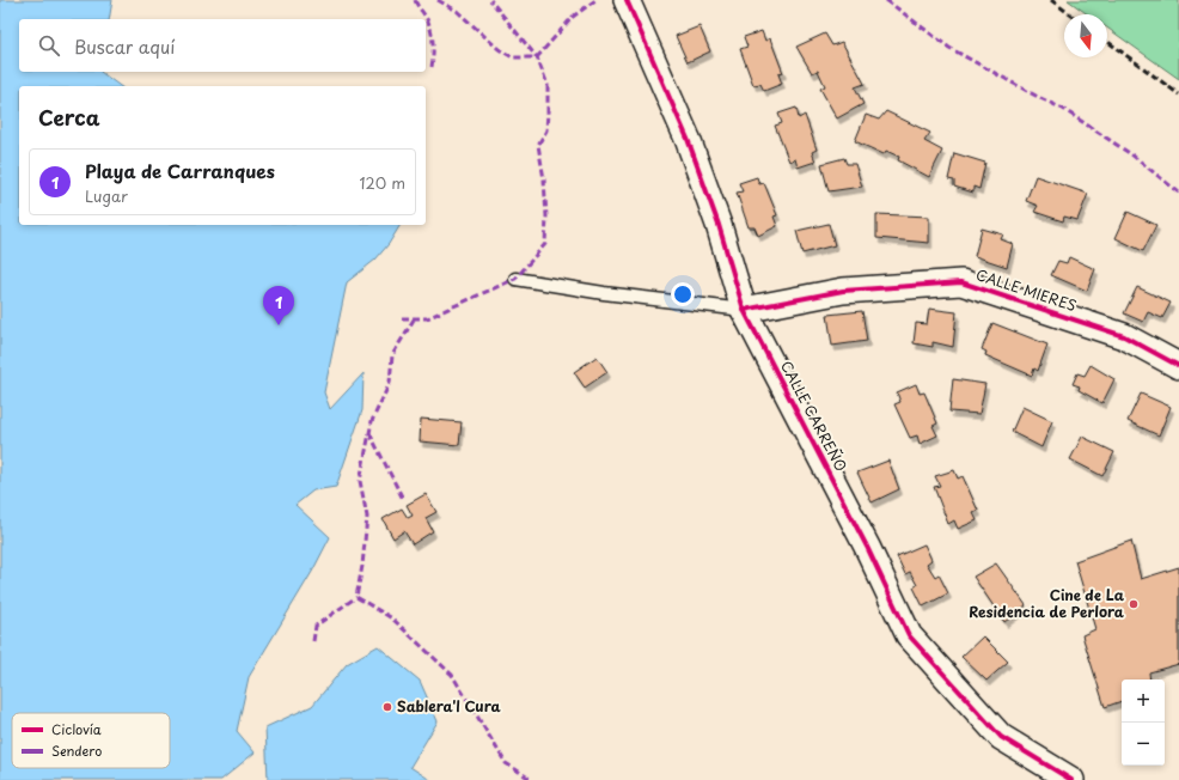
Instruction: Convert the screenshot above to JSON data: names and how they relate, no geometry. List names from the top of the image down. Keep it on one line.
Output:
{"streets":{"street":["CALLE MIERES","CALLE CARREÑO"]},"crossings":[["CALLE MIERES","CALLE CARREÑO"]],"places":["Cine de La Residencia de Perlora","Sablera'l Cura"],"legend":["Ciclovía","Sendero"],"north":"bottom","page":{"search":"Buscar aquí","heading":"Cerca","list":[{"mark":"1","name":"Playa de Carranques","note":"Lugar","value":"120 m"}],"pins":"1","map_buttons":["+","−"]}}
